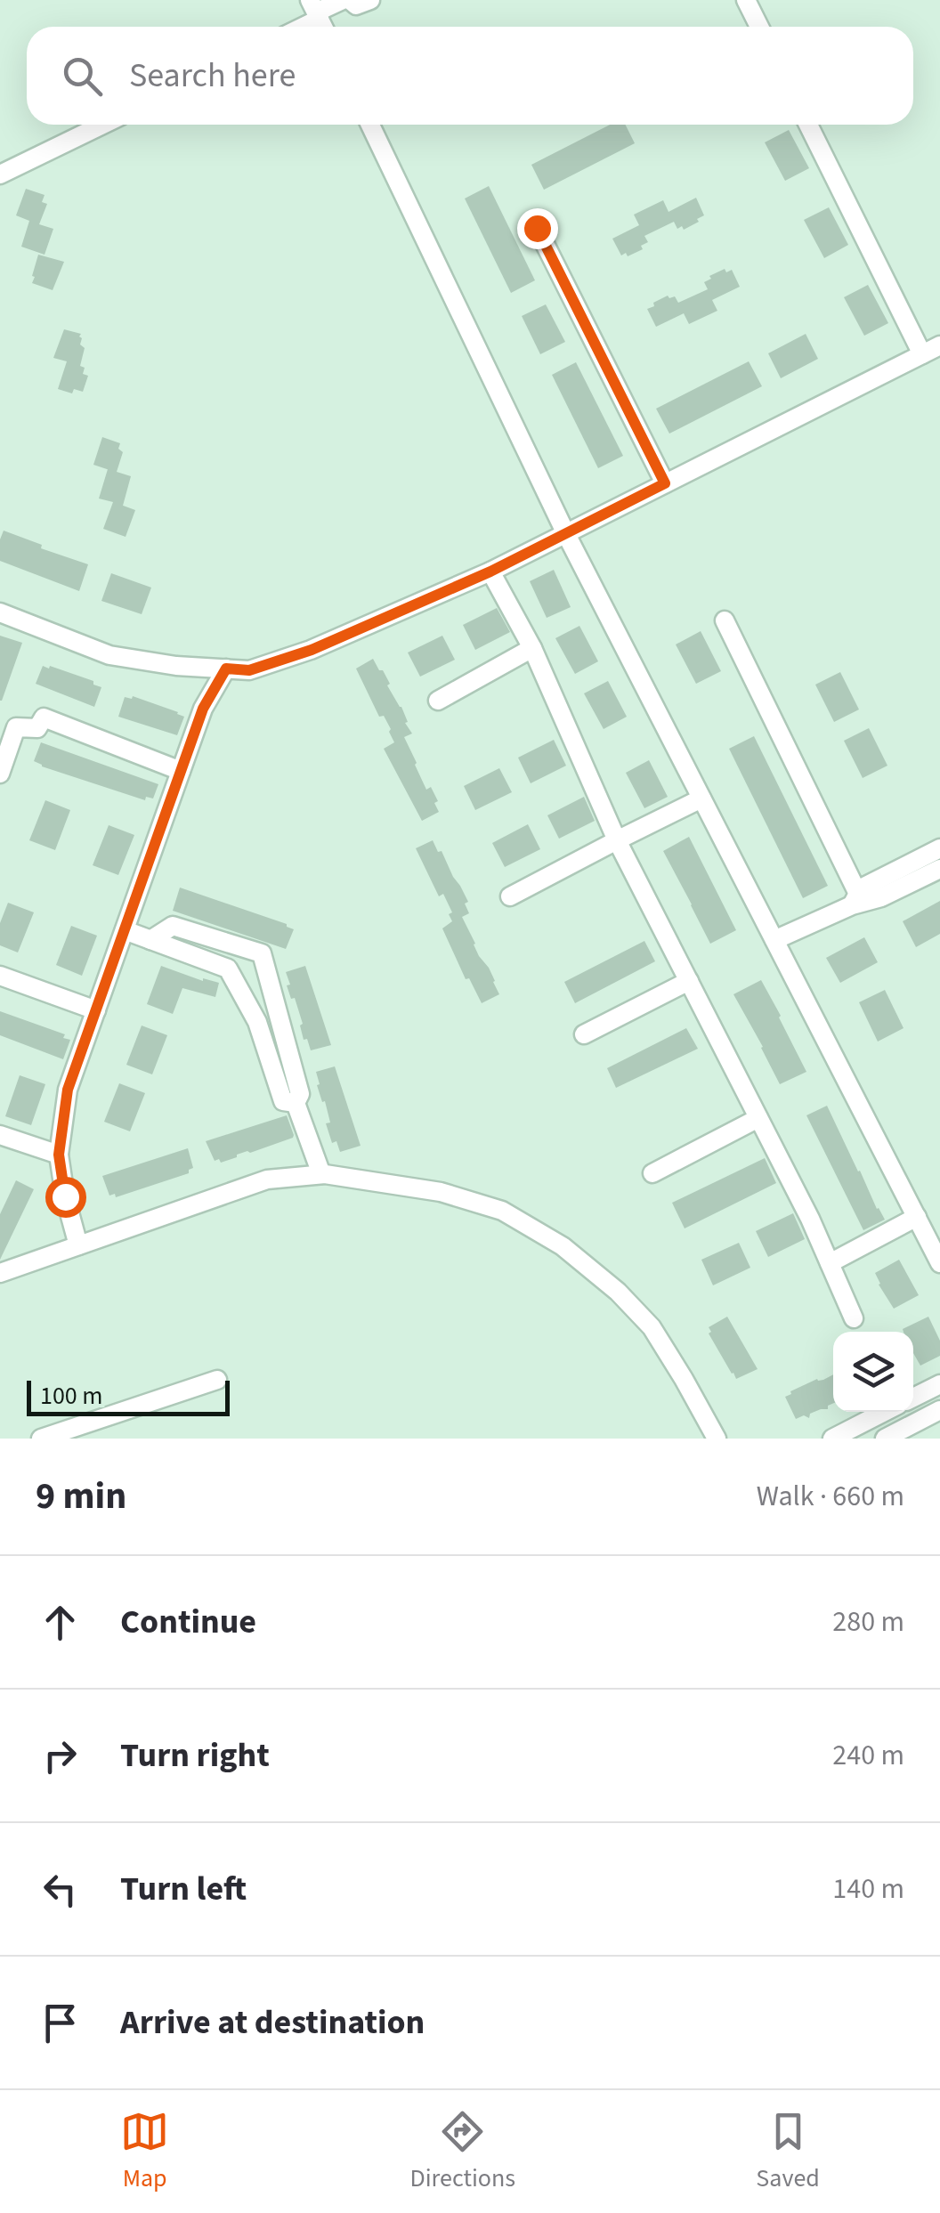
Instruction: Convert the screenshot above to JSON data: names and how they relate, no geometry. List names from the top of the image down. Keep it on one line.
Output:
{"scale_bar":"100 m","page":{"search":"Search here","scale":"100 m","heading":["9 min","Walk · 660 m"],"list":[["Continue","280 m"],["Turn right","240 m"],["Turn left","140 m"],"Arrive at destination"],"nav":["Map","Directions","Saved"]}}
